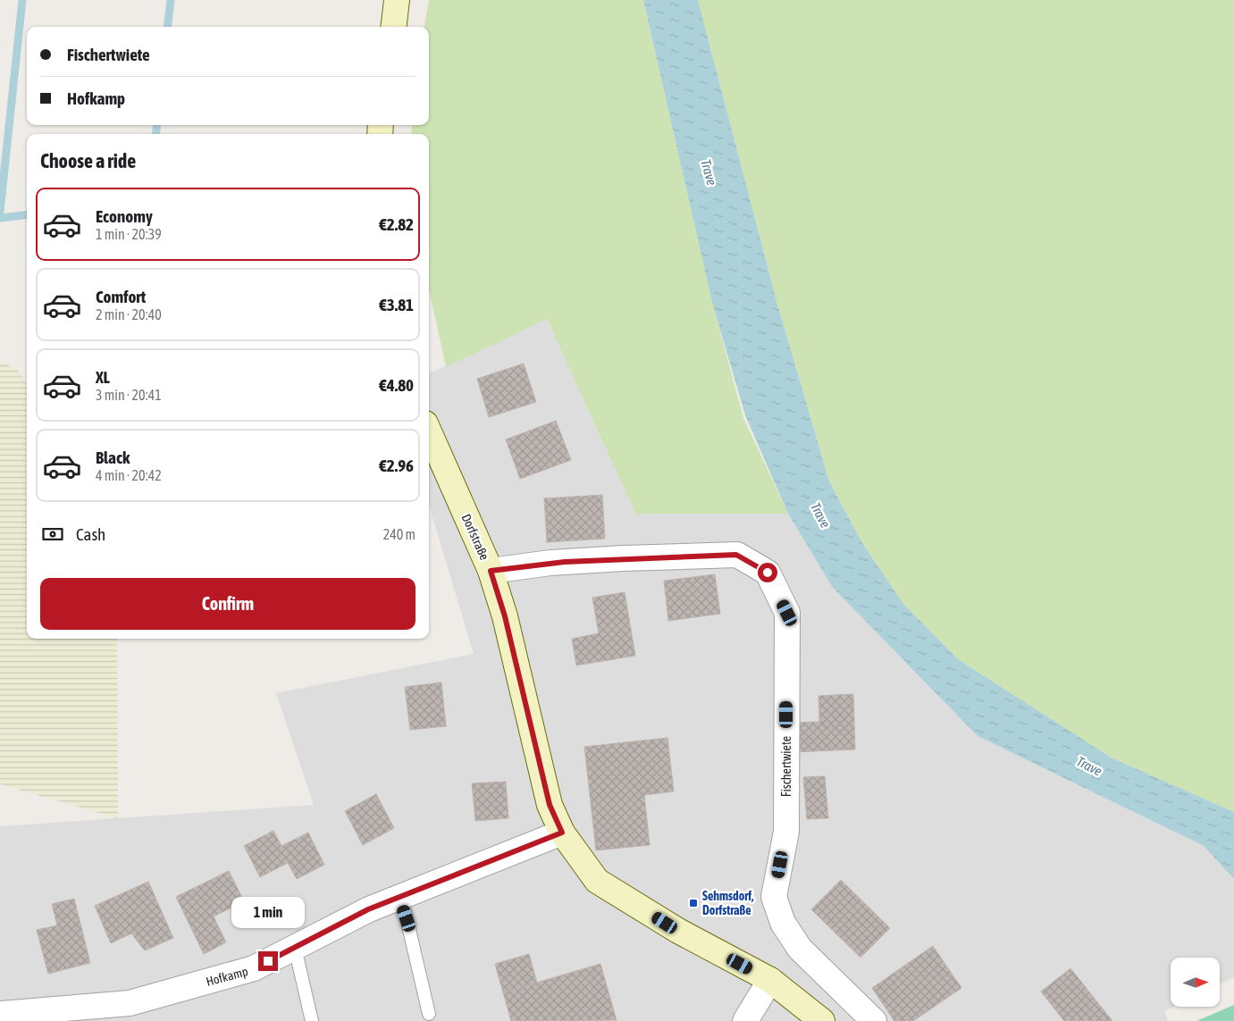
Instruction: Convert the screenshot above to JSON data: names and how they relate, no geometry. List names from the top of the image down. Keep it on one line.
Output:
{"streets":{"main road":["Dorfstraße"],"street":["Fischertwiete","Hofkamp"]},"crossings":[["Dorfstraße","Fischertwiete"],["Dorfstraße","Hofkamp"]],"water":["Trave"],"places":{"transit":["Sehmsdorf, Dorfstraße"]},"north":"right","page":{"banner":["Fischertwiete","Hofkamp"],"heading":"Choose a ride","list":[{"name":"Economy","note":"1 min · 20:39","value":"€2.82"},{"name":"Comfort","note":"2 min · 20:40","value":"€3.81"},{"name":"XL","note":"3 min · 20:41","value":"€4.80"},{"name":"Black","note":"4 min · 20:42","value":"€2.96"}],"pay":["Cash","240 m"],"buttons":"Confirm","bubble":"1 min"}}
